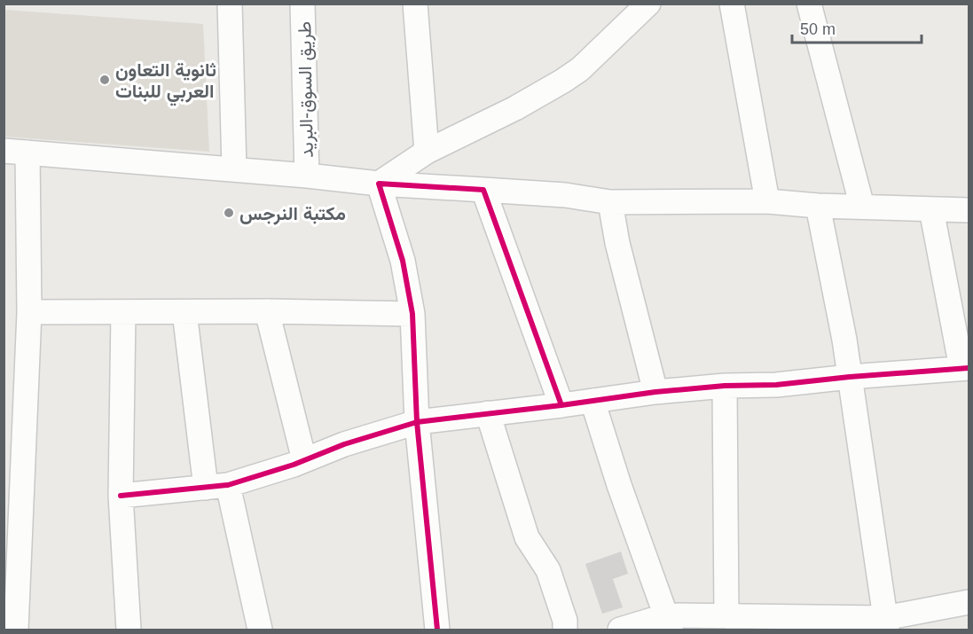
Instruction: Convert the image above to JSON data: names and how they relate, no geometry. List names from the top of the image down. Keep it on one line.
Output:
{"streets":{"street":["طريق السوق-البريد"]},"places":["ثانوية التعاون العربي للبنات","مكتبة النرجس"],"scale_bar":"50 m"}
